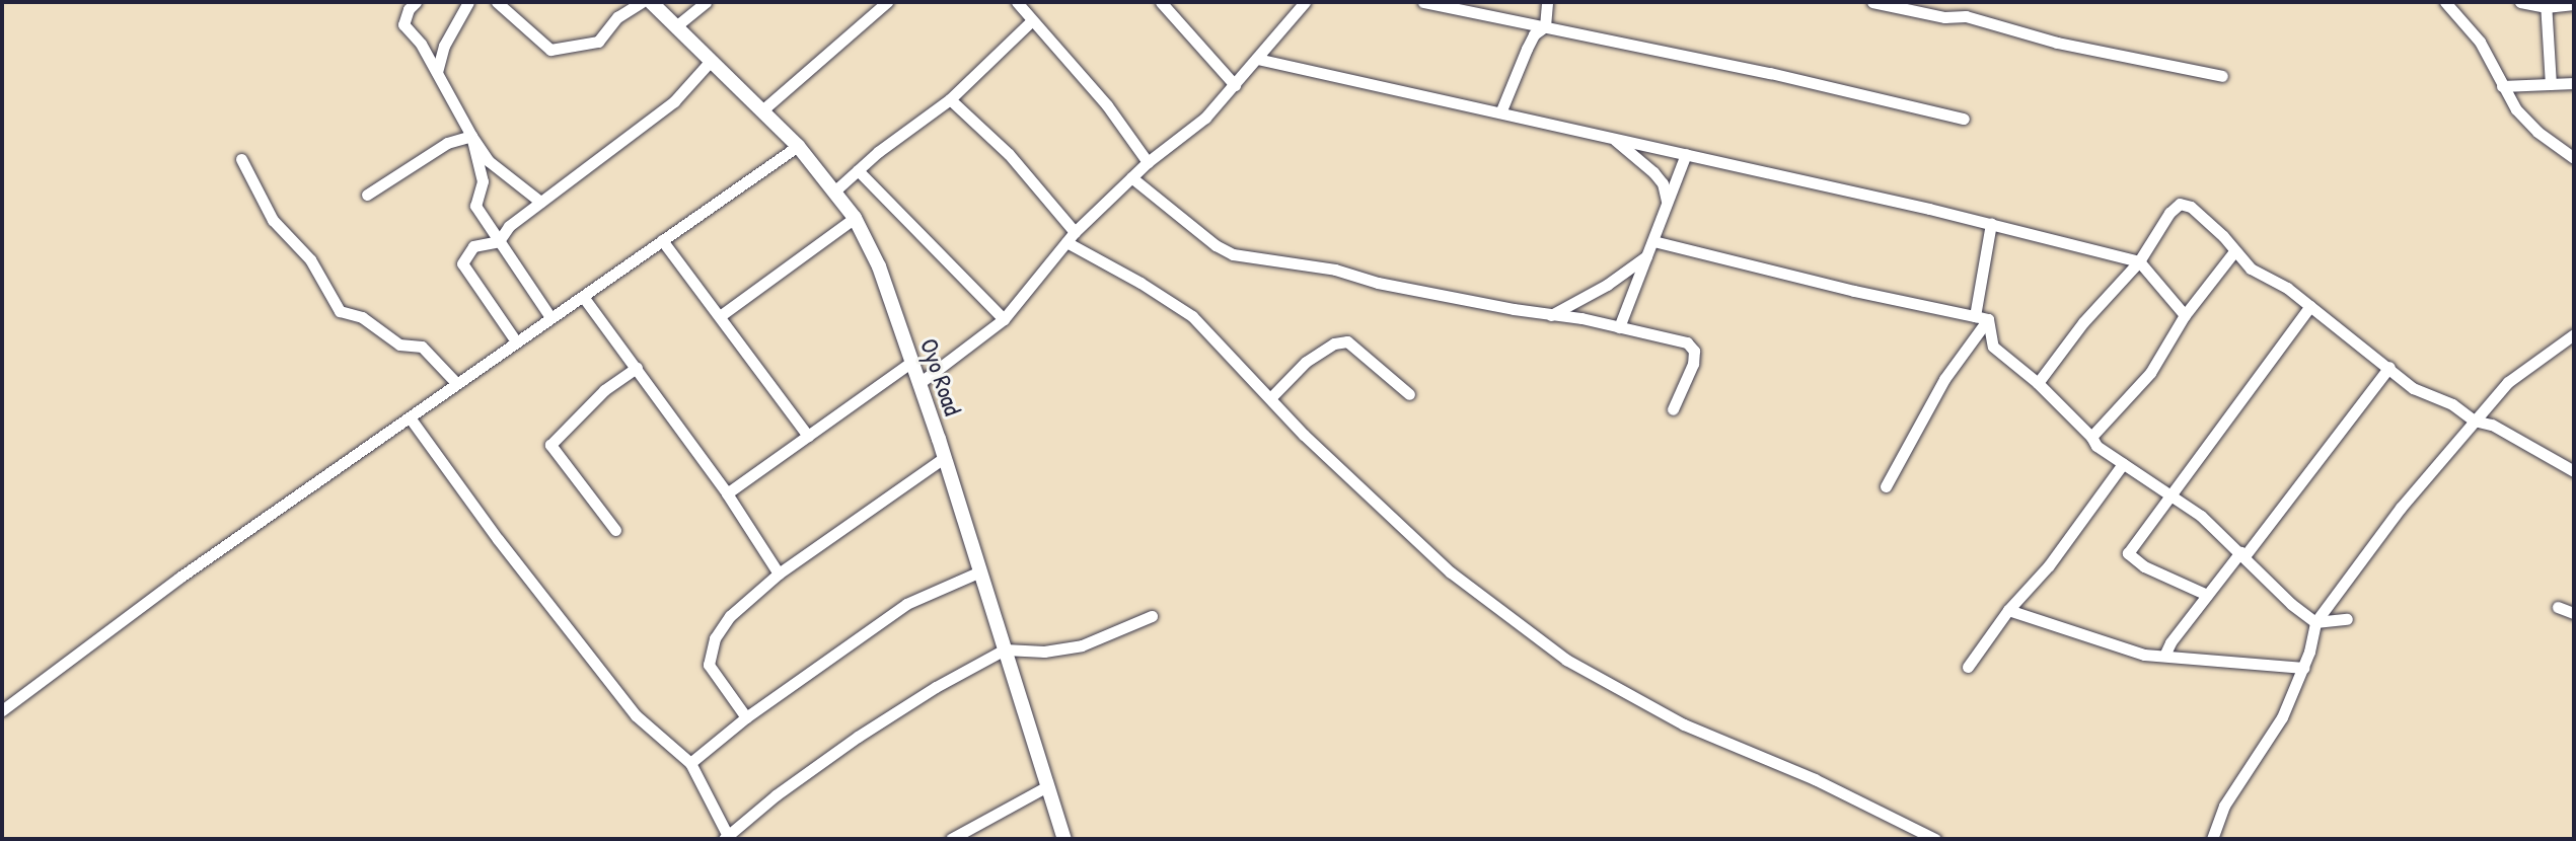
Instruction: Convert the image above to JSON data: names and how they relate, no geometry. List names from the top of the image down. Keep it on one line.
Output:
{"streets":{"street":["Oyo Road"]}}
